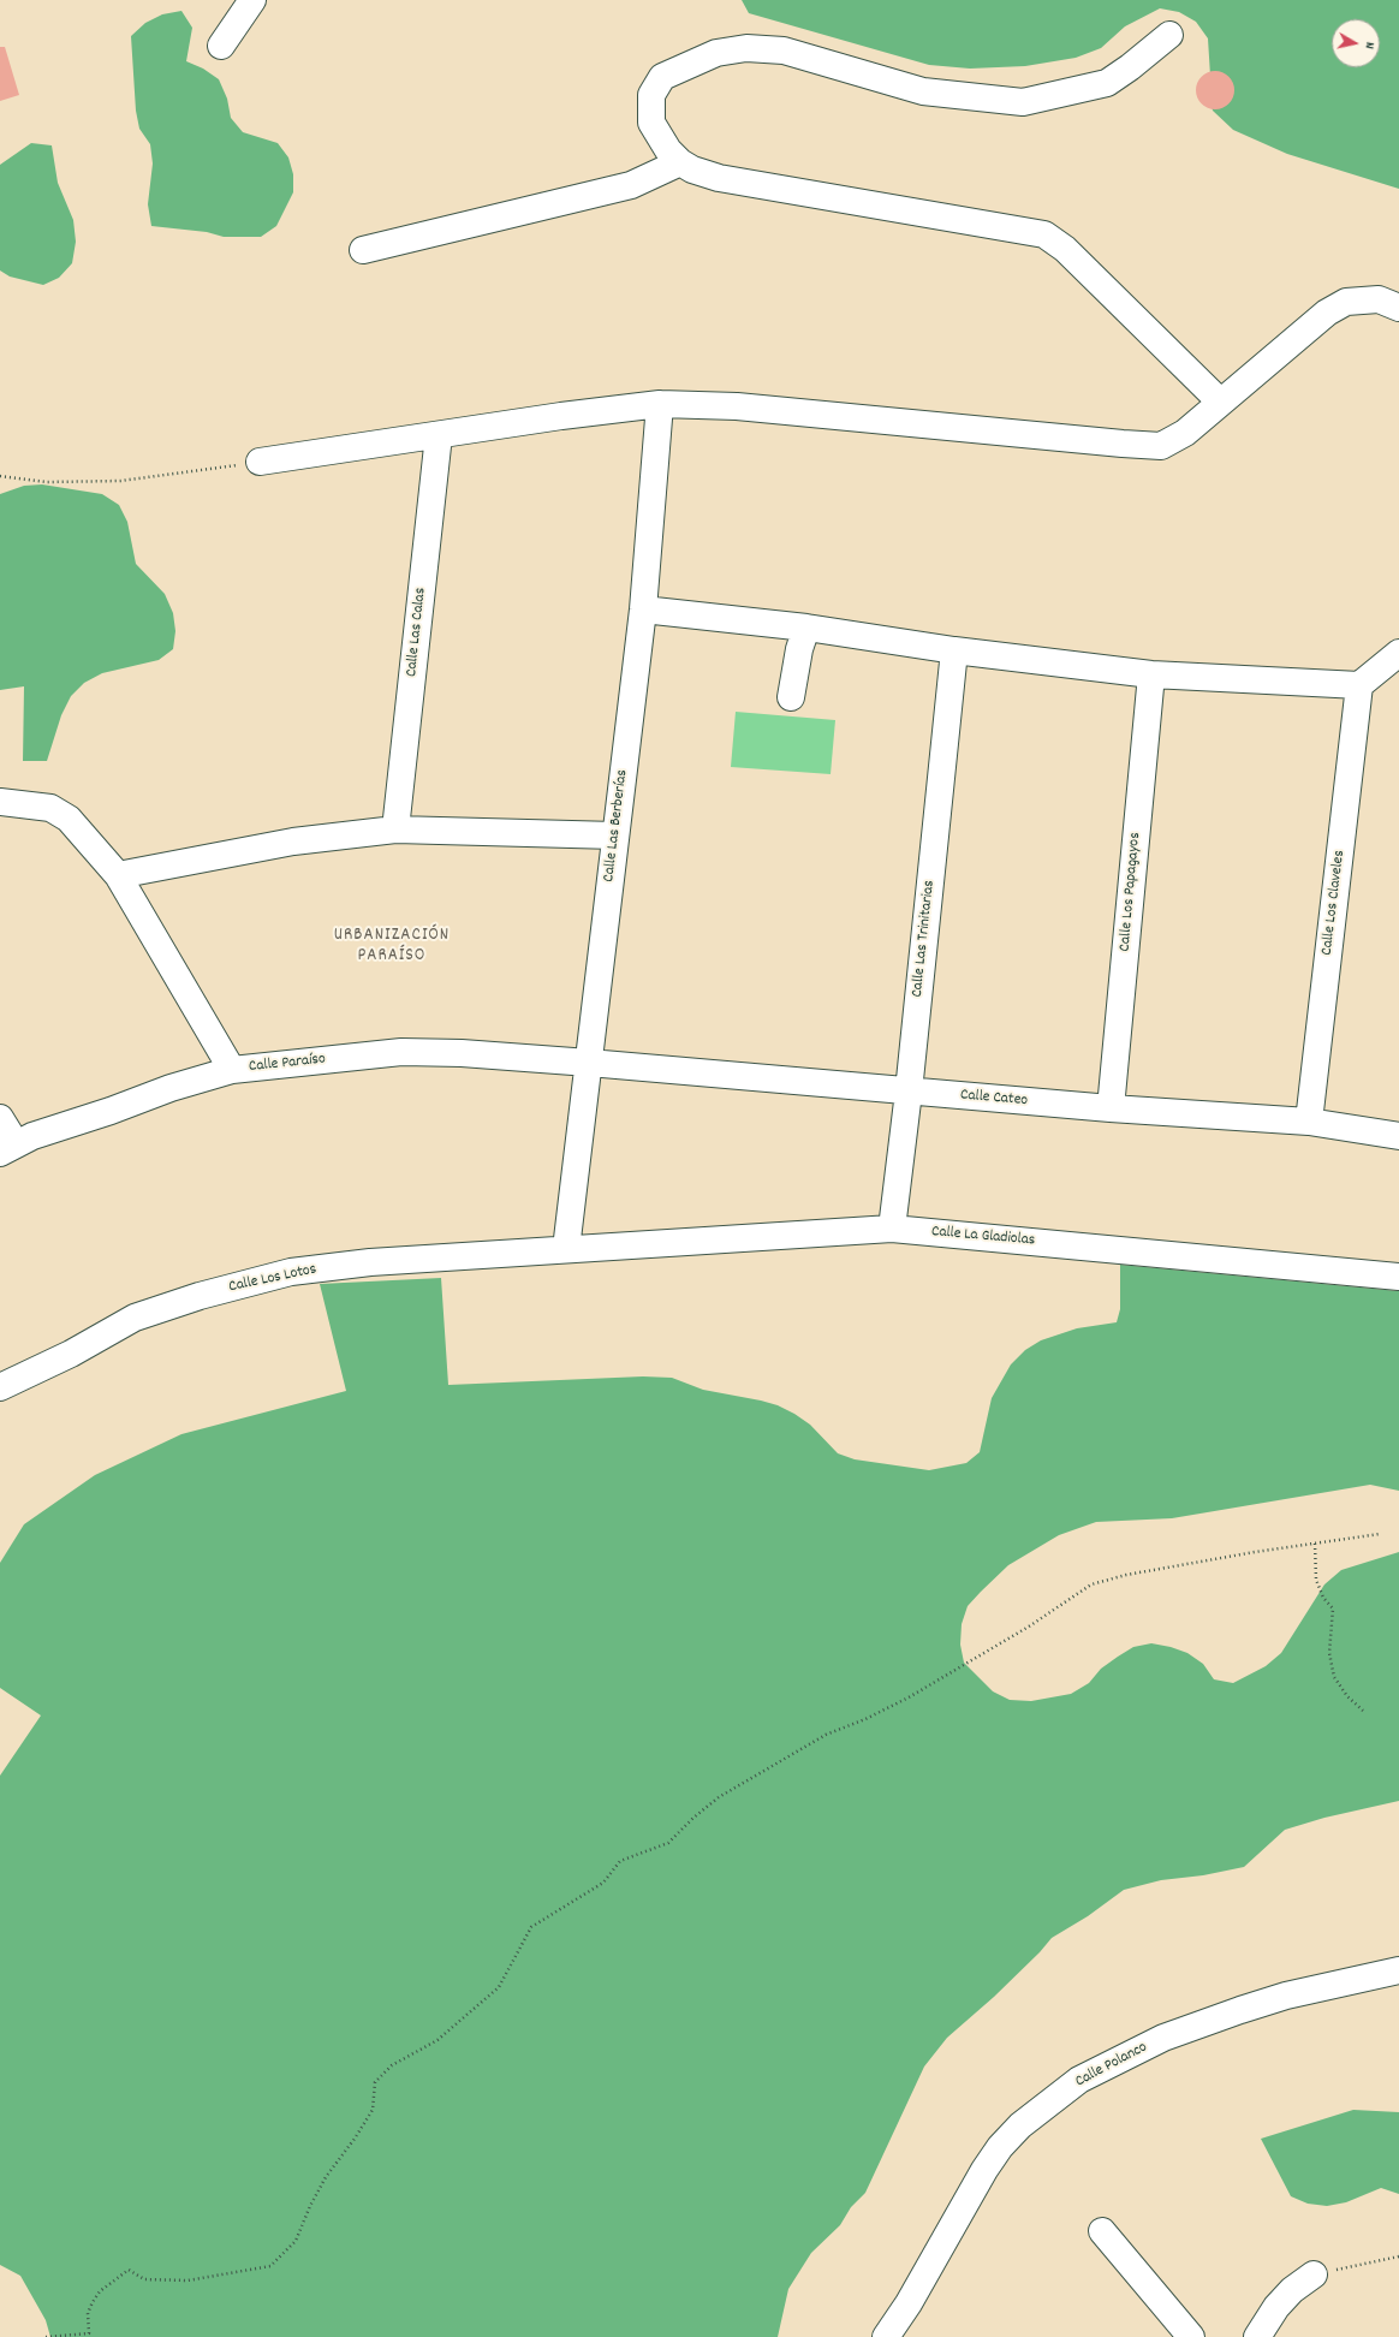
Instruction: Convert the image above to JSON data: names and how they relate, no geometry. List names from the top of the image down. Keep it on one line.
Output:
{"streets":{"street":["Calle Las Calas","Calle Las Berberías","Calle Los Papagayos","Calle Los Claveles","Calle Las Trinitarias","Calle Paraíso","Calle Cateo","Calle La Gladiolas","Calle Los Lotos","Calle Polanco"]},"crossings":[["Calle Las Berberías","Calle Paraíso"],["Calle Las Berberías","Calle Cateo"],["Calle Las Berberías","Calle La Gladiolas"],["Calle Las Berberías","Calle Los Lotos"],["Calle Los Papagayos","Calle Cateo"],["Calle Los Claveles","Calle Cateo"],["Calle Las Trinitarias","Calle Cateo"],["Calle Las Trinitarias","Calle La Gladiolas"],["Calle Paraíso","Calle Cateo"],["Calle La Gladiolas","Calle Los Lotos"]],"districts":["URBANIZACIÓN PARAÍSO"],"north":"right"}
